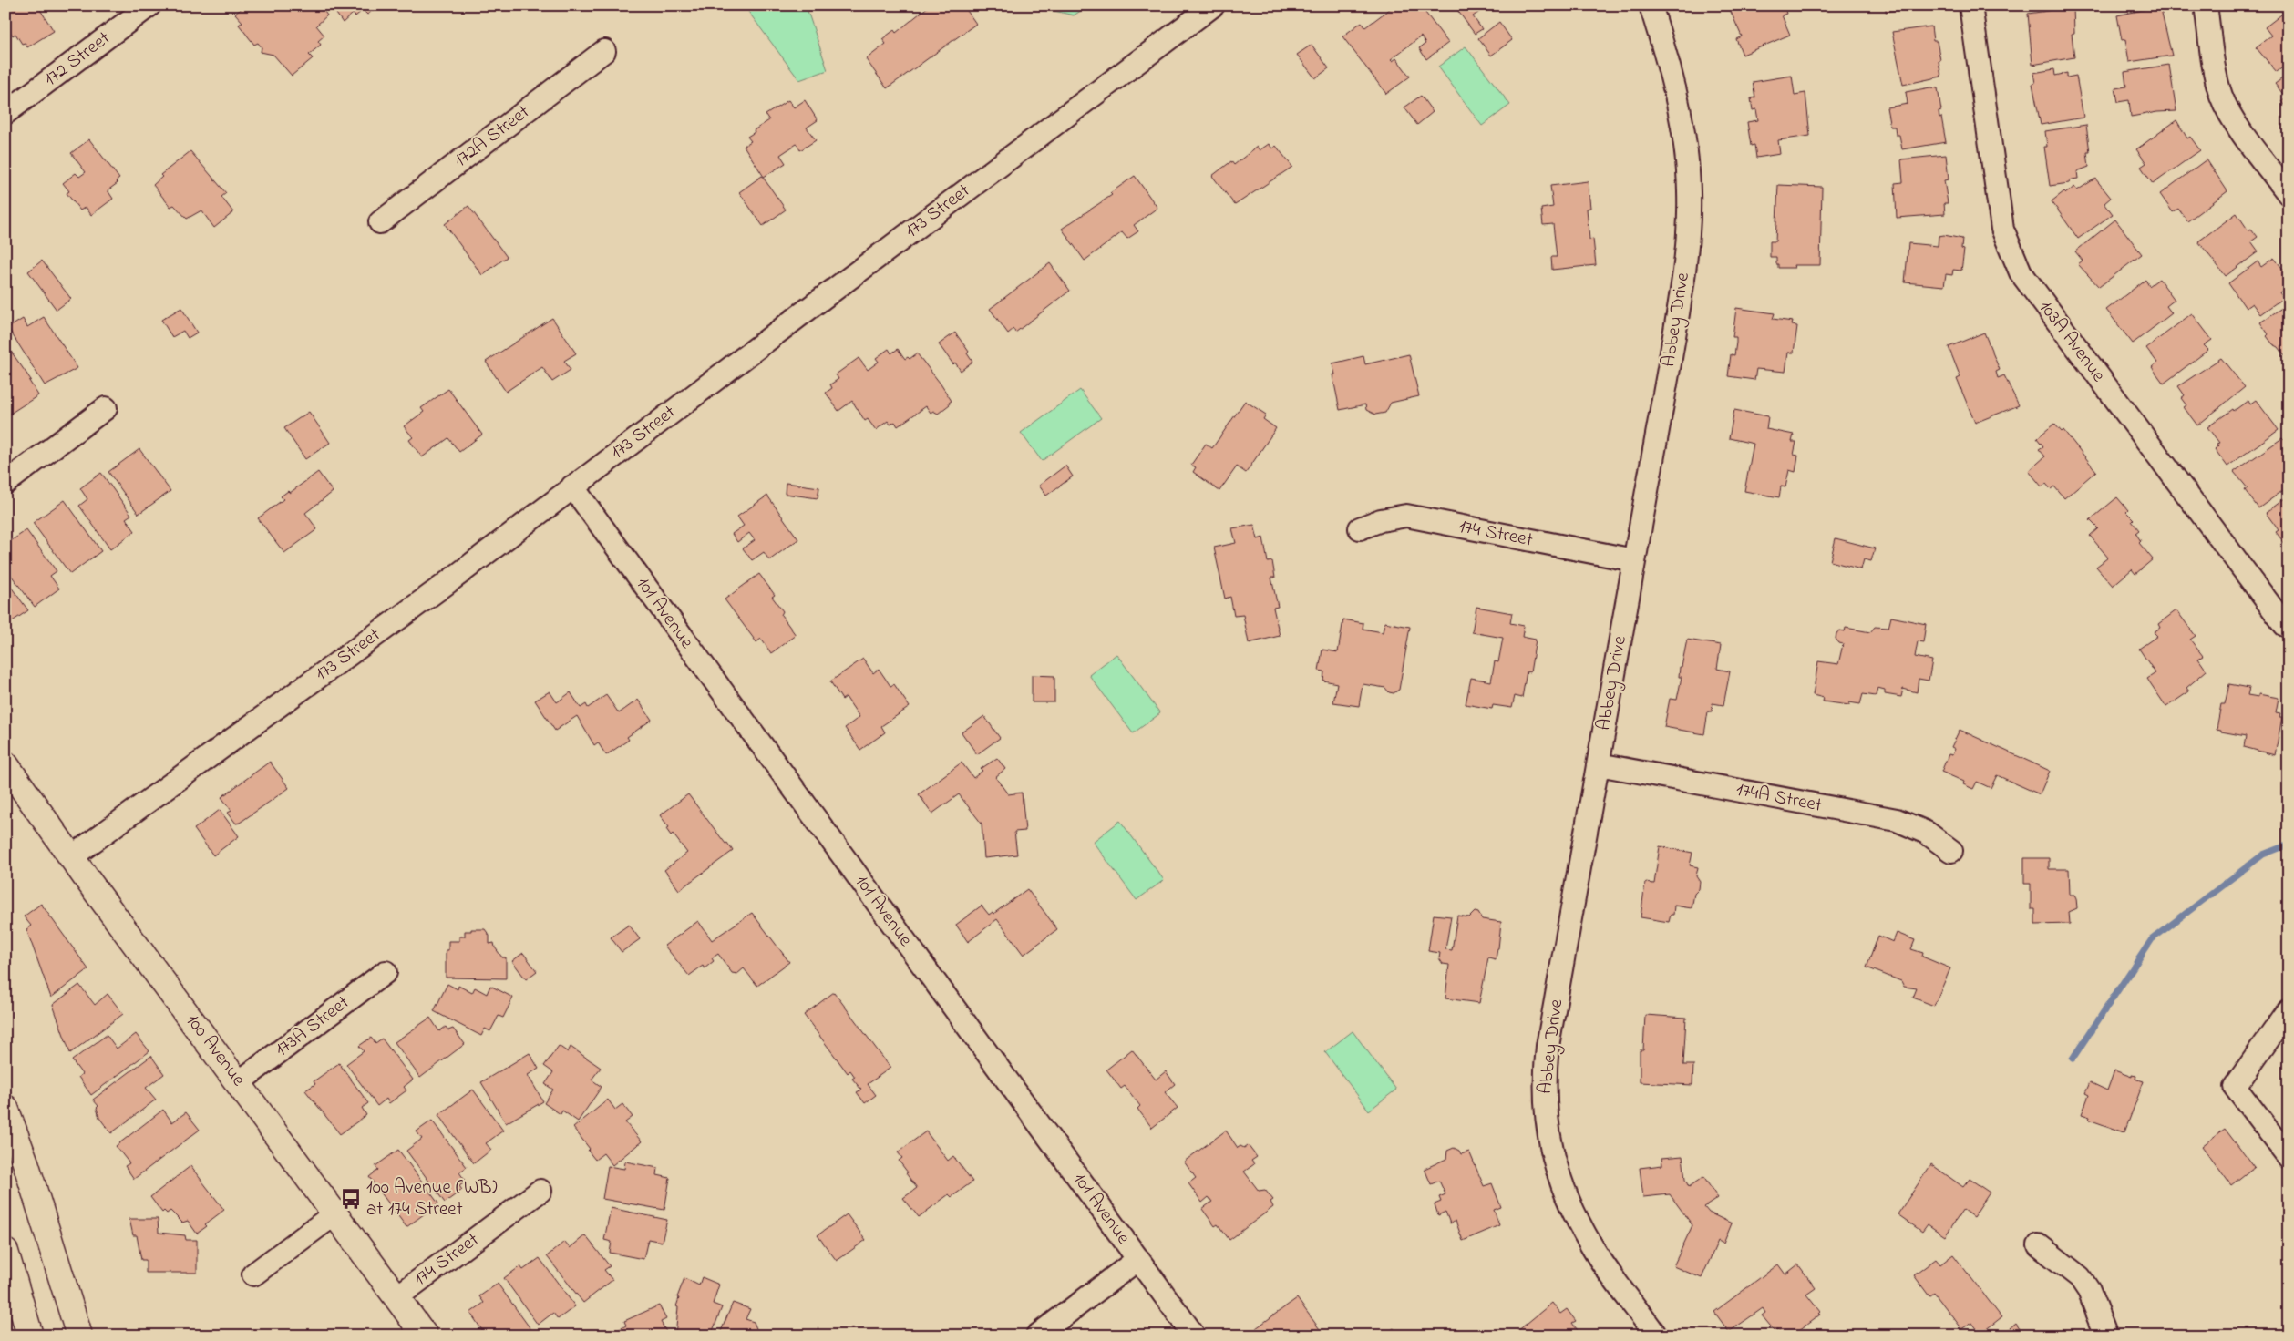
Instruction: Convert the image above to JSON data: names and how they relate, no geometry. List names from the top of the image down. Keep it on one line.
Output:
{"streets":{"main road":["100 Avenue"],"street":["172 Street","172A Street","173 Street","Abbey Drive","103A Avenue","174 Street","101 Avenue","174A Street","173A Street"]},"crossings":[["173 Street","101 Avenue"],["173 Street","100 Avenue"],["Abbey Drive","174 Street"],["Abbey Drive","174A Street"],["174 Street","100 Avenue"],["173A Street","100 Avenue"]],"places":{"bus stop":["100 Avenue (WB) at 174 Street"]}}
